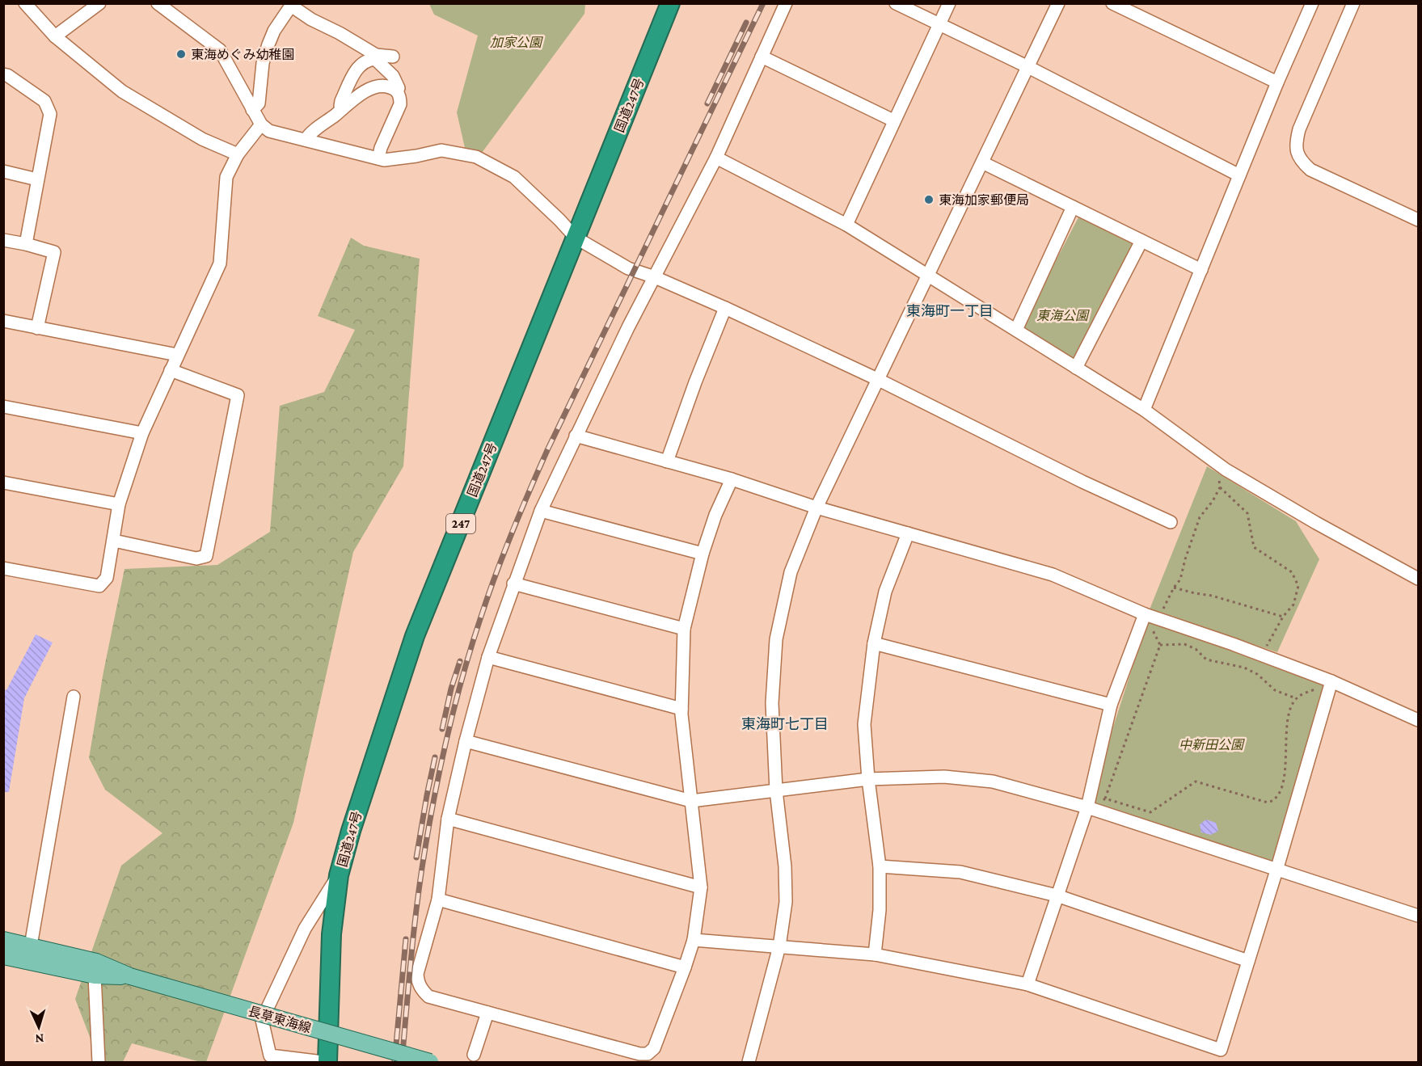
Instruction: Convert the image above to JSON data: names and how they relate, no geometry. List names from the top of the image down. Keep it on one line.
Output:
{"streets":{"highway":["国道247号","247"],"main road":["長草東海線"]},"districts":["東海町一丁目","東海町七丁目"],"parks":["加家公園","東海公園","中新田公園"],"places":["東海めぐみ幼稚園","東海加家郵便局"],"north":"bottom"}
